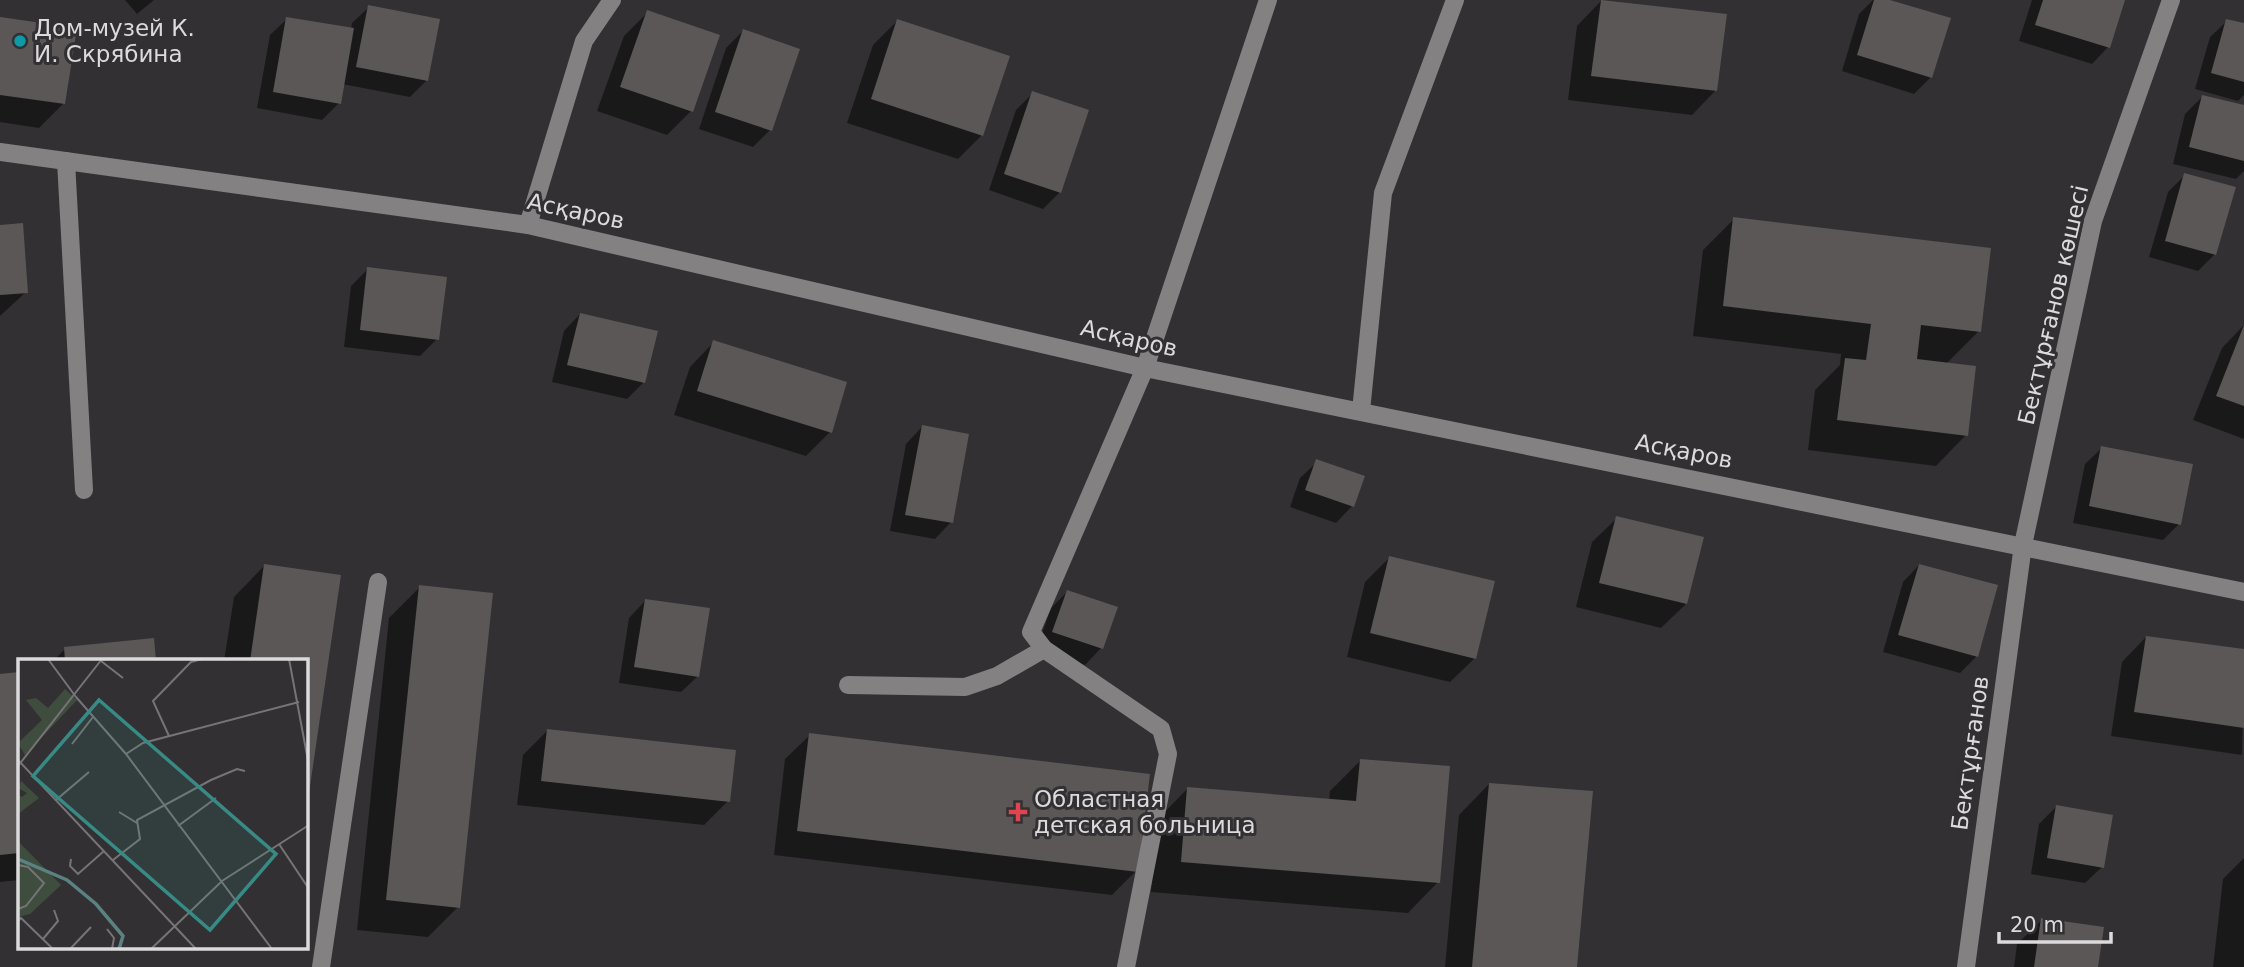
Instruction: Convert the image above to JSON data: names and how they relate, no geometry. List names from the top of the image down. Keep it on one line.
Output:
{"streets":{"street":["Асқаров","Бектұрғанов көшесі","Бектұрғанов"]},"crossings":[["Асқаров","Бектұрғанов көшесі"],["Асқаров","Бектұрғанов"],["Бектұрғанов көшесі","Бектұрғанов"]],"places":{"other":["Дом-музей К. И. Скрябина"],"health":["Областная детская больница"]},"scale_bar":"20 m"}
